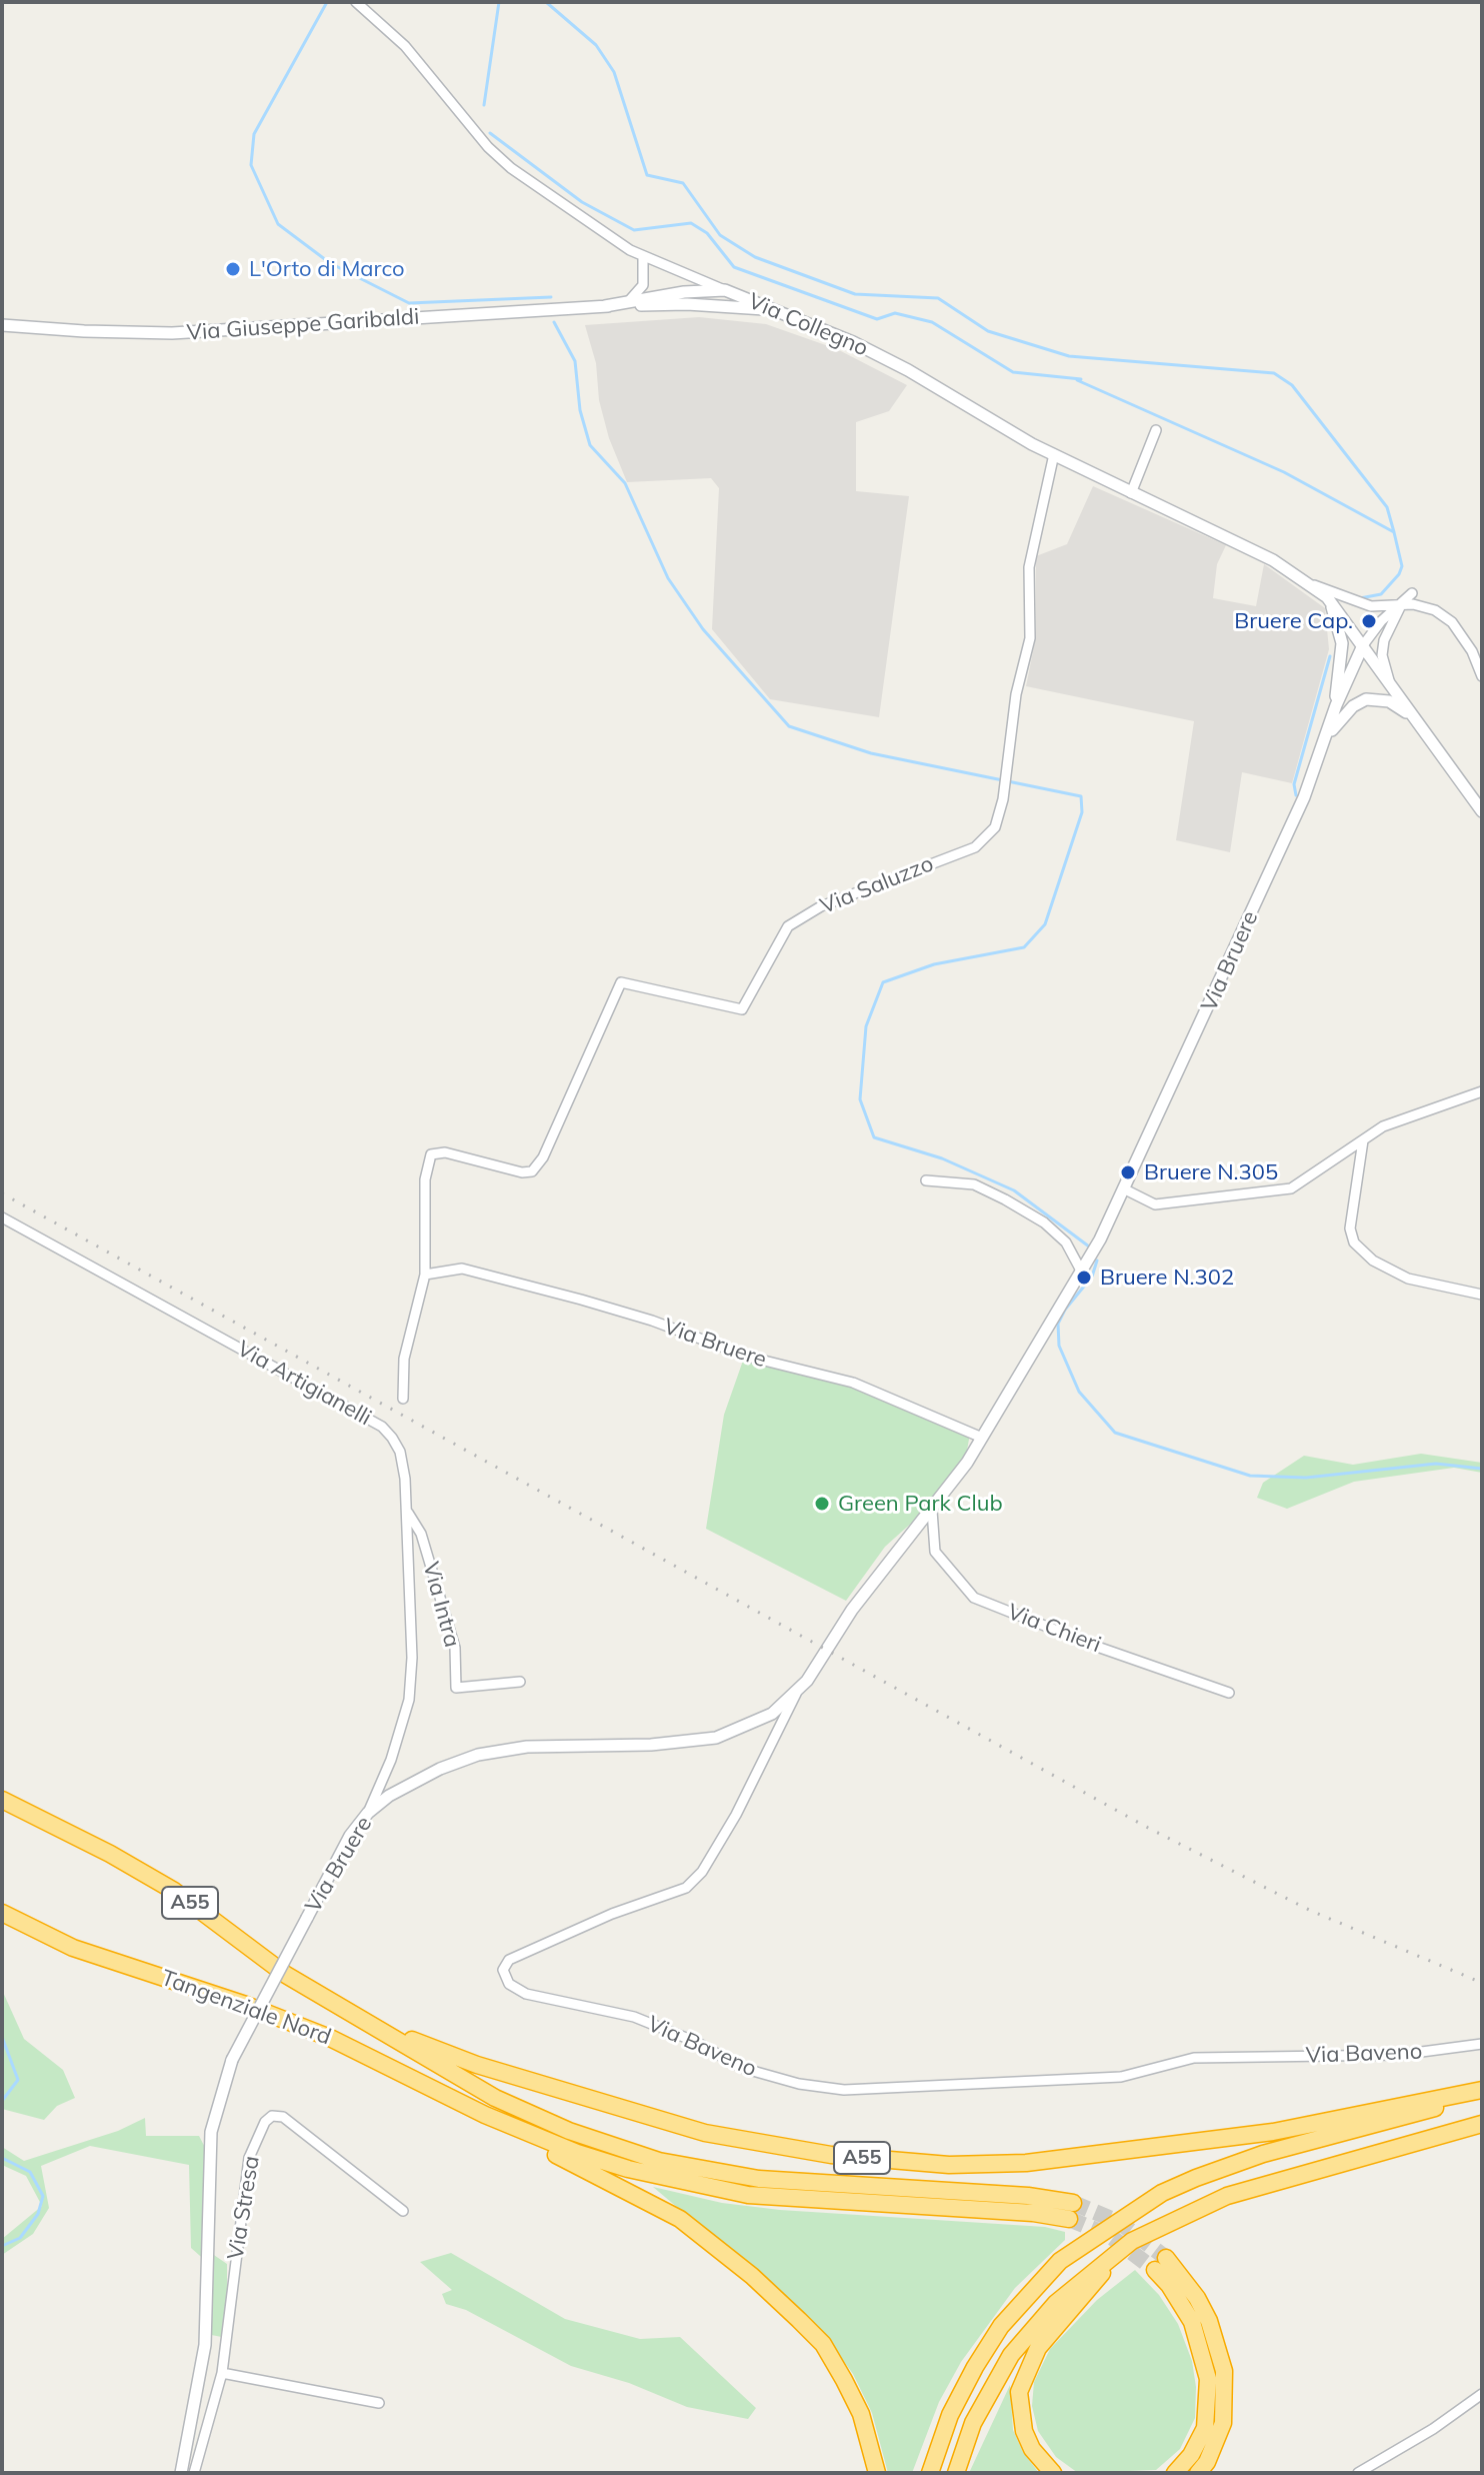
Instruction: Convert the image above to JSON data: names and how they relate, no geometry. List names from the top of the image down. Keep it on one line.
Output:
{"streets":{"highway":["A55","Tangenziale Nord"],"street":["Via Giuseppe Garibaldi","Via Collegno","Via Saluzzo","Via Bruere","Via Artigianelli","Via Intra","Via Chieri","Via Baveno","Via Stresa"]},"crossings":[["Via Collegno","Via Saluzzo"],["Via Collegno","Via Bruere"],["Via Saluzzo","Via Bruere"],["Via Bruere","Via Artigianelli"],["Via Bruere","Via Chieri"],["Via Bruere","Via Baveno"],["Via Artigianelli","Via Intra"],["A55","Tangenziale Nord"]],"places":["L'Orto di Marco","Bruere Cap.","Bruere N.305","Bruere N.302","Green Park Club"]}
